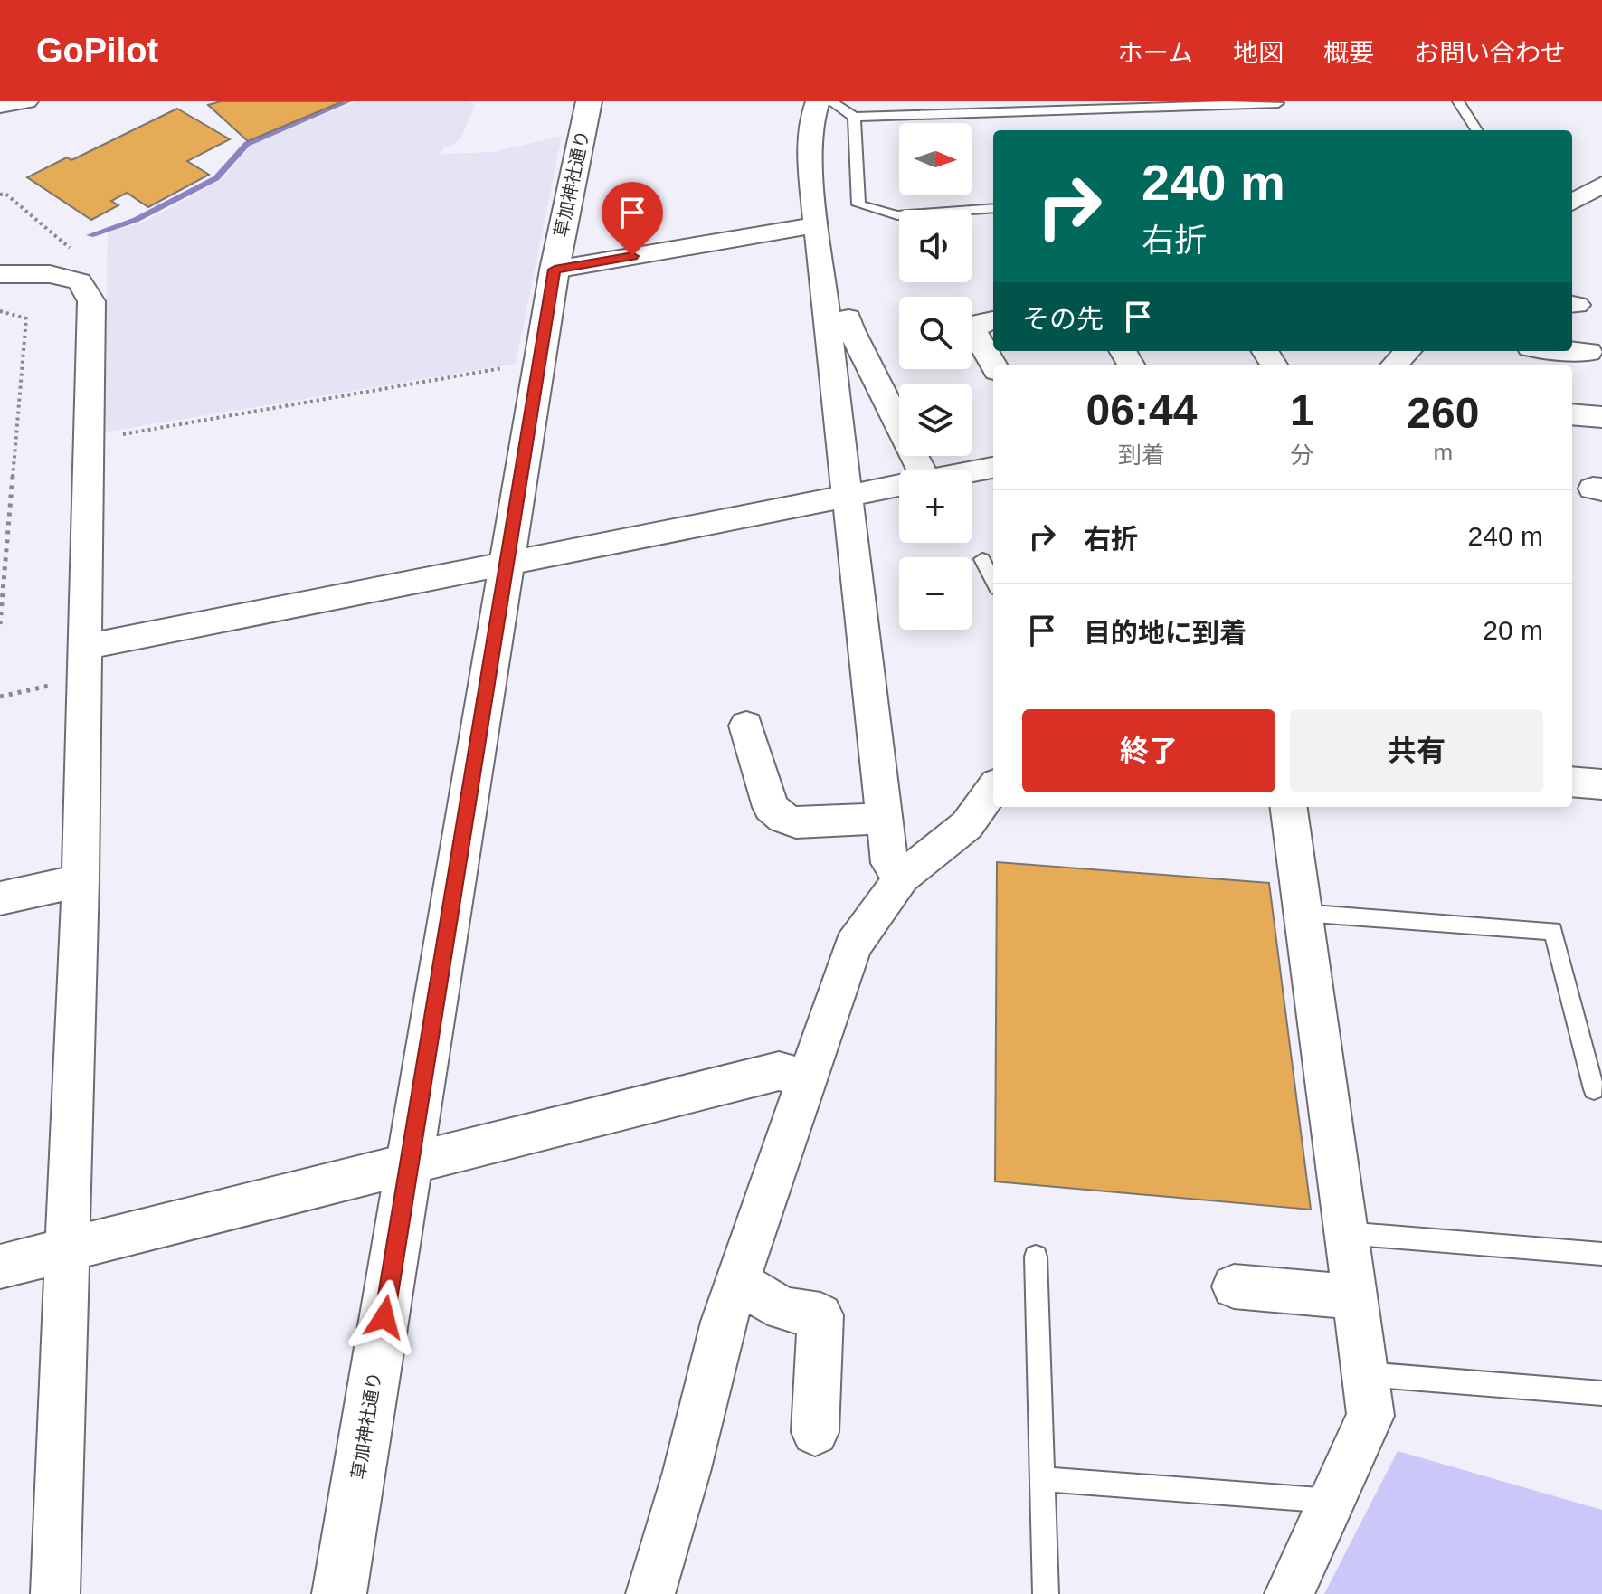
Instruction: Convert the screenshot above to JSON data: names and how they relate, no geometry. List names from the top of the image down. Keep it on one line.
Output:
{"streets":{"street":["草加神社通り"]},"north":"right","page":{"header":"GoPilot","nav":["ホーム","地図","概要","お問い合わせ"],"map_buttons":["+","−"],"turn":["240 m","右折"],"then":"その先","eta":["06:44","到着","1","分","260","m"],"list":[{"name":"右折","value":"240 m"},{"name":"目的地に到着","value":"20 m"}],"buttons":["終了","共有"]}}
